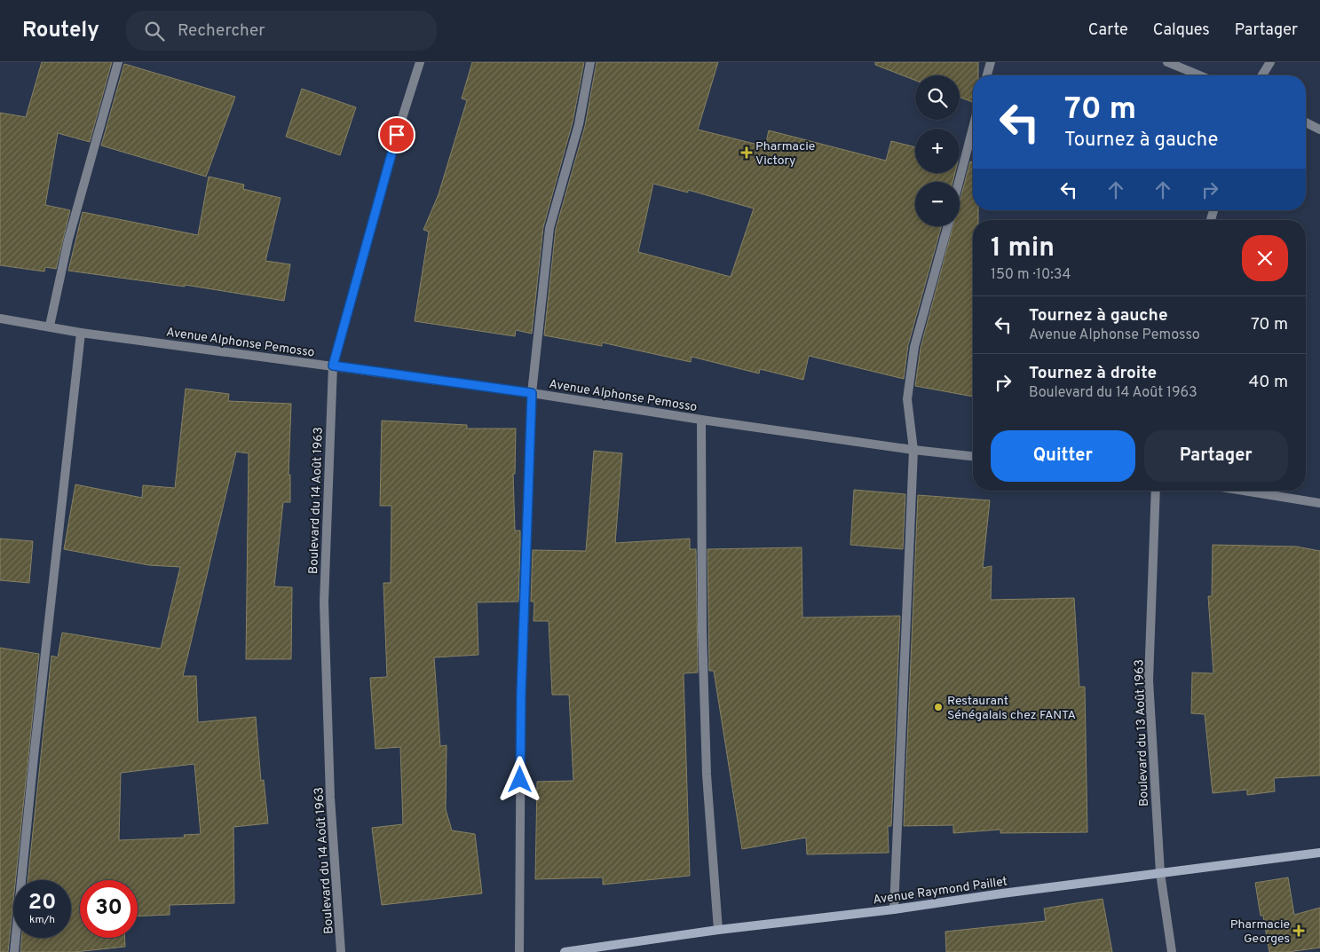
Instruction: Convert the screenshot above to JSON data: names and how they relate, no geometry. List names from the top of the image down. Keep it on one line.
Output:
{"streets":{"main road":["Avenue Raymond Paillet"],"street":["Avenue Alphonse Pemosso","Boulevard du 14 Août 1963","Boulevard du 13 Août 1963"]},"crossings":[["Avenue Alphonse Pemosso","Boulevard du 14 Août 1963"],["Boulevard du 13 Août 1963","Avenue Raymond Paillet"]],"places":{"health":["Pharmacie Victory","Pharmacie Georges"],"other":["Restaurant Sénégalais chez FANTA"]},"page":{"header":"Routely","search":"Rechercher","nav":["Carte","Calques","Partager"],"map_buttons":["+","−"],"turn":["70 m","Tournez à gauche"],"heading":["1 min","150 m · 10:34"],"list":[{"name":"Tournez à gauche","note":"Avenue Alphonse Pemosso","value":"70 m"},{"name":"Tournez à droite","note":"Boulevard du 14 Août 1963","value":"40 m"}],"buttons":["Quitter","Partager"],"speed":"20 km/h","limit":"30"}}
